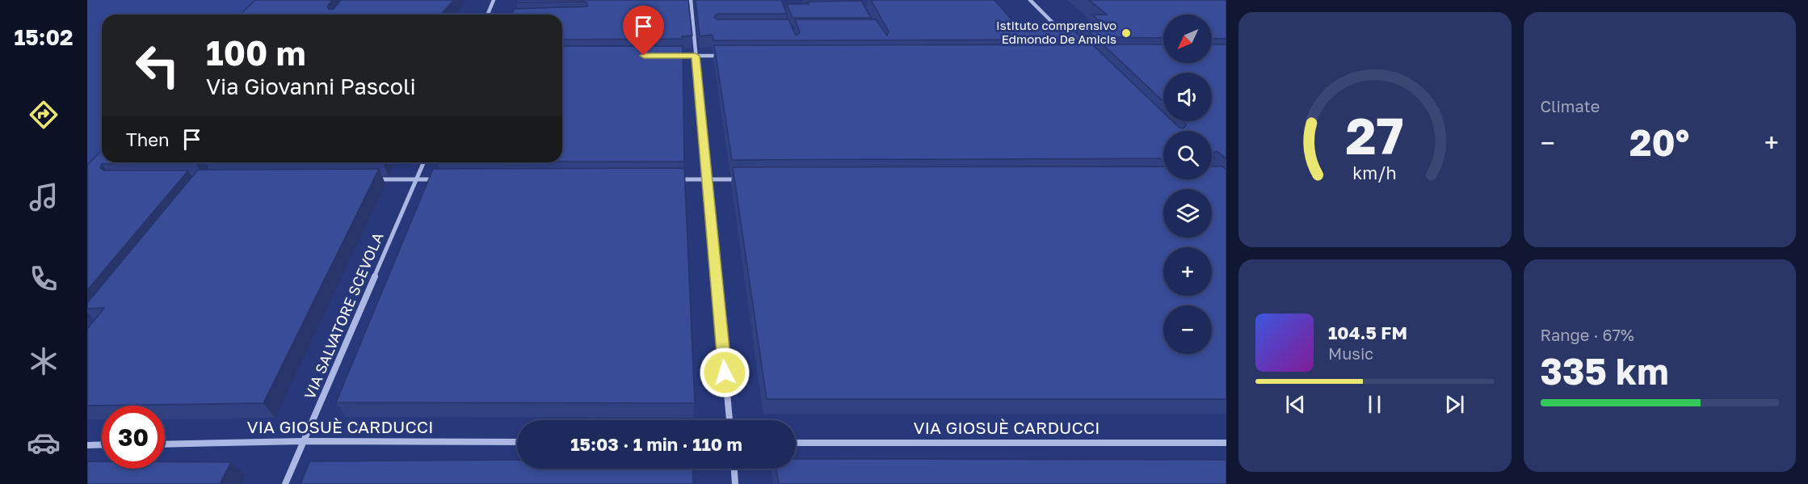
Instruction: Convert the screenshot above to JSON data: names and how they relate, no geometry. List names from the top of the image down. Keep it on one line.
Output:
{"streets":{"street":["VIA SALVATORE SCEVOLA","VIA GIOSUÈ CARDUCCI"]},"crossings":[["VIA SALVATORE SCEVOLA","VIA GIOSUÈ CARDUCCI"]],"places":["Istituto comprensivo Edmondo De Amicis"],"north":"bottom left","page":{"tabs":"15:02","tile":["Climate",["Range · 67%","335 km"]],"map_buttons":["+","−"],"turn":["100 m","Via Giovanni Pascoli"],"then":"Then","heat":["−","20°","+"],"song":["104.5 FM","Music"],"limit":"30","trip":"15:03 · 1 min · 110 m","gauge":["27","km/h"]}}
